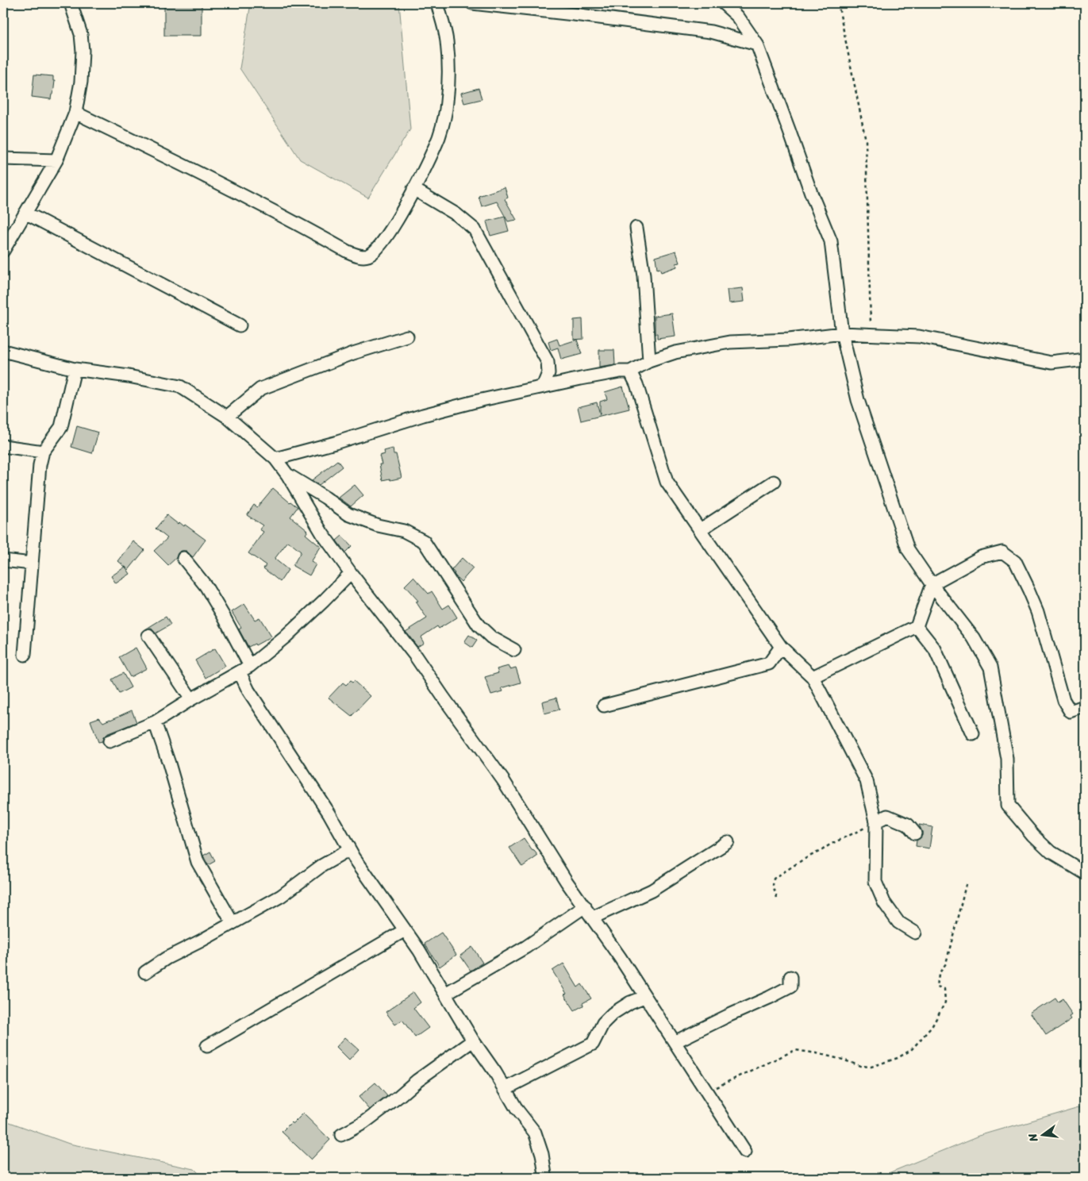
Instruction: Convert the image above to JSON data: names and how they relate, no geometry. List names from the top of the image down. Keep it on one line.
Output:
{"north":"left"}
